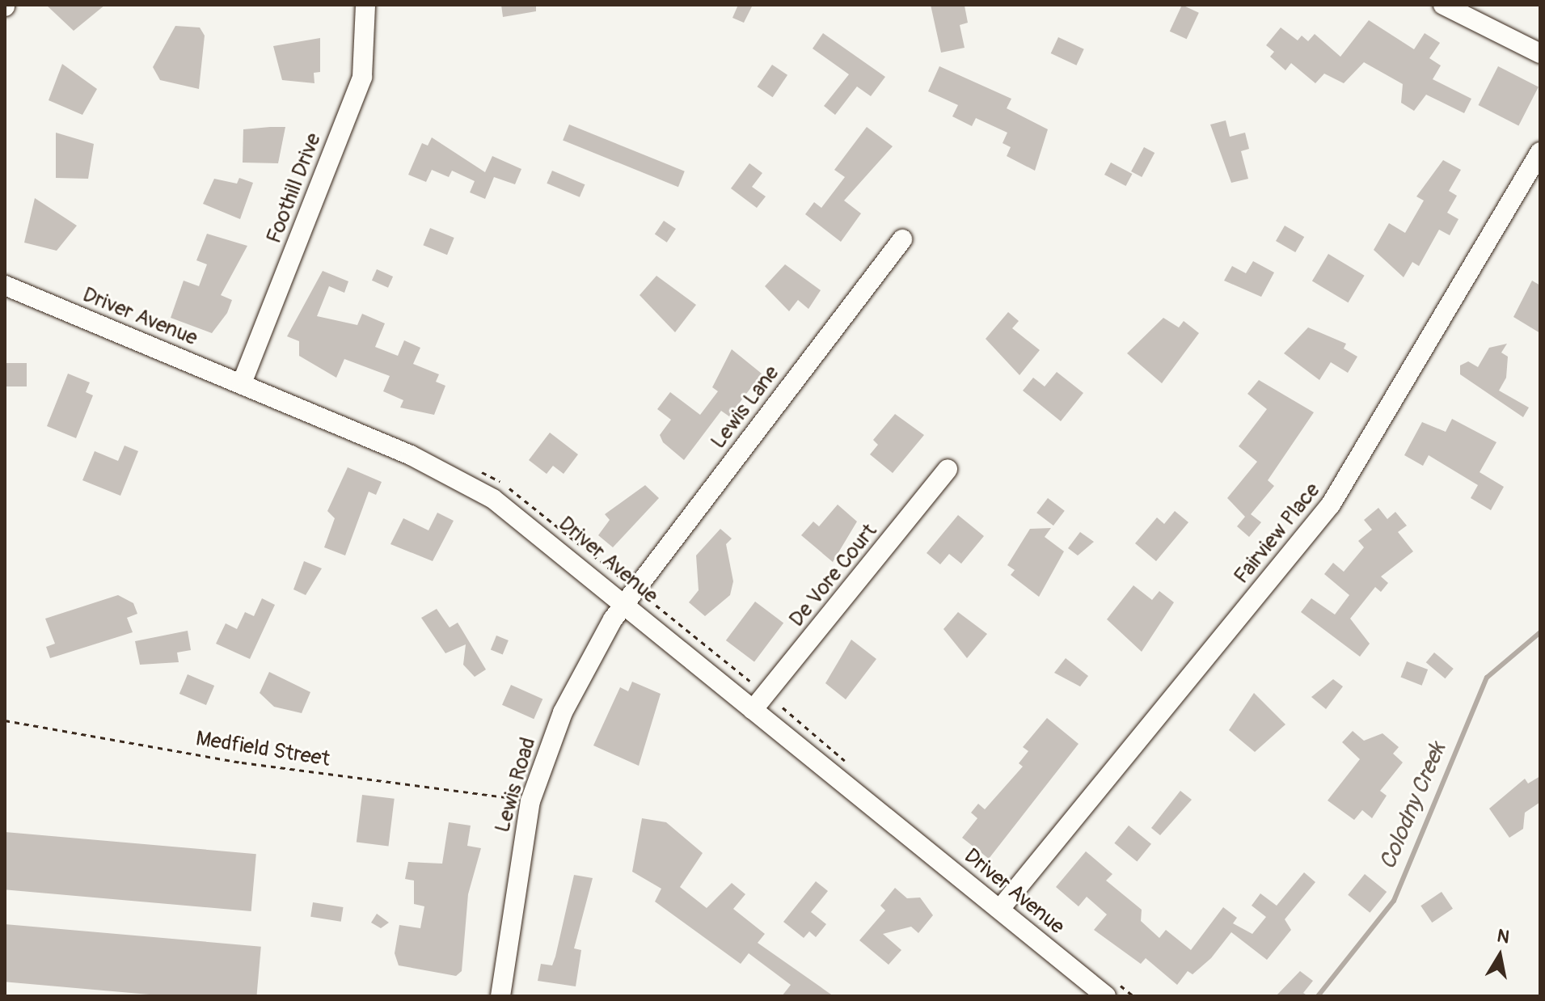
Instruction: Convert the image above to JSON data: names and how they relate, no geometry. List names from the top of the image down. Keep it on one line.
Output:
{"streets":{"street":["Foothill Drive","Driver Avenue","Lewis Lane","Fairview Place","De Vore Court","Lewis Road"],"path":["Medfield Street"]},"crossings":[["Foothill Drive","Driver Avenue"],["Driver Avenue","Lewis Lane"],["Driver Avenue","Fairview Place"],["Driver Avenue","De Vore Court"],["Driver Avenue","Lewis Road"],["Lewis Lane","Lewis Road"]],"water":["Colodny Creek"],"north":"top"}
